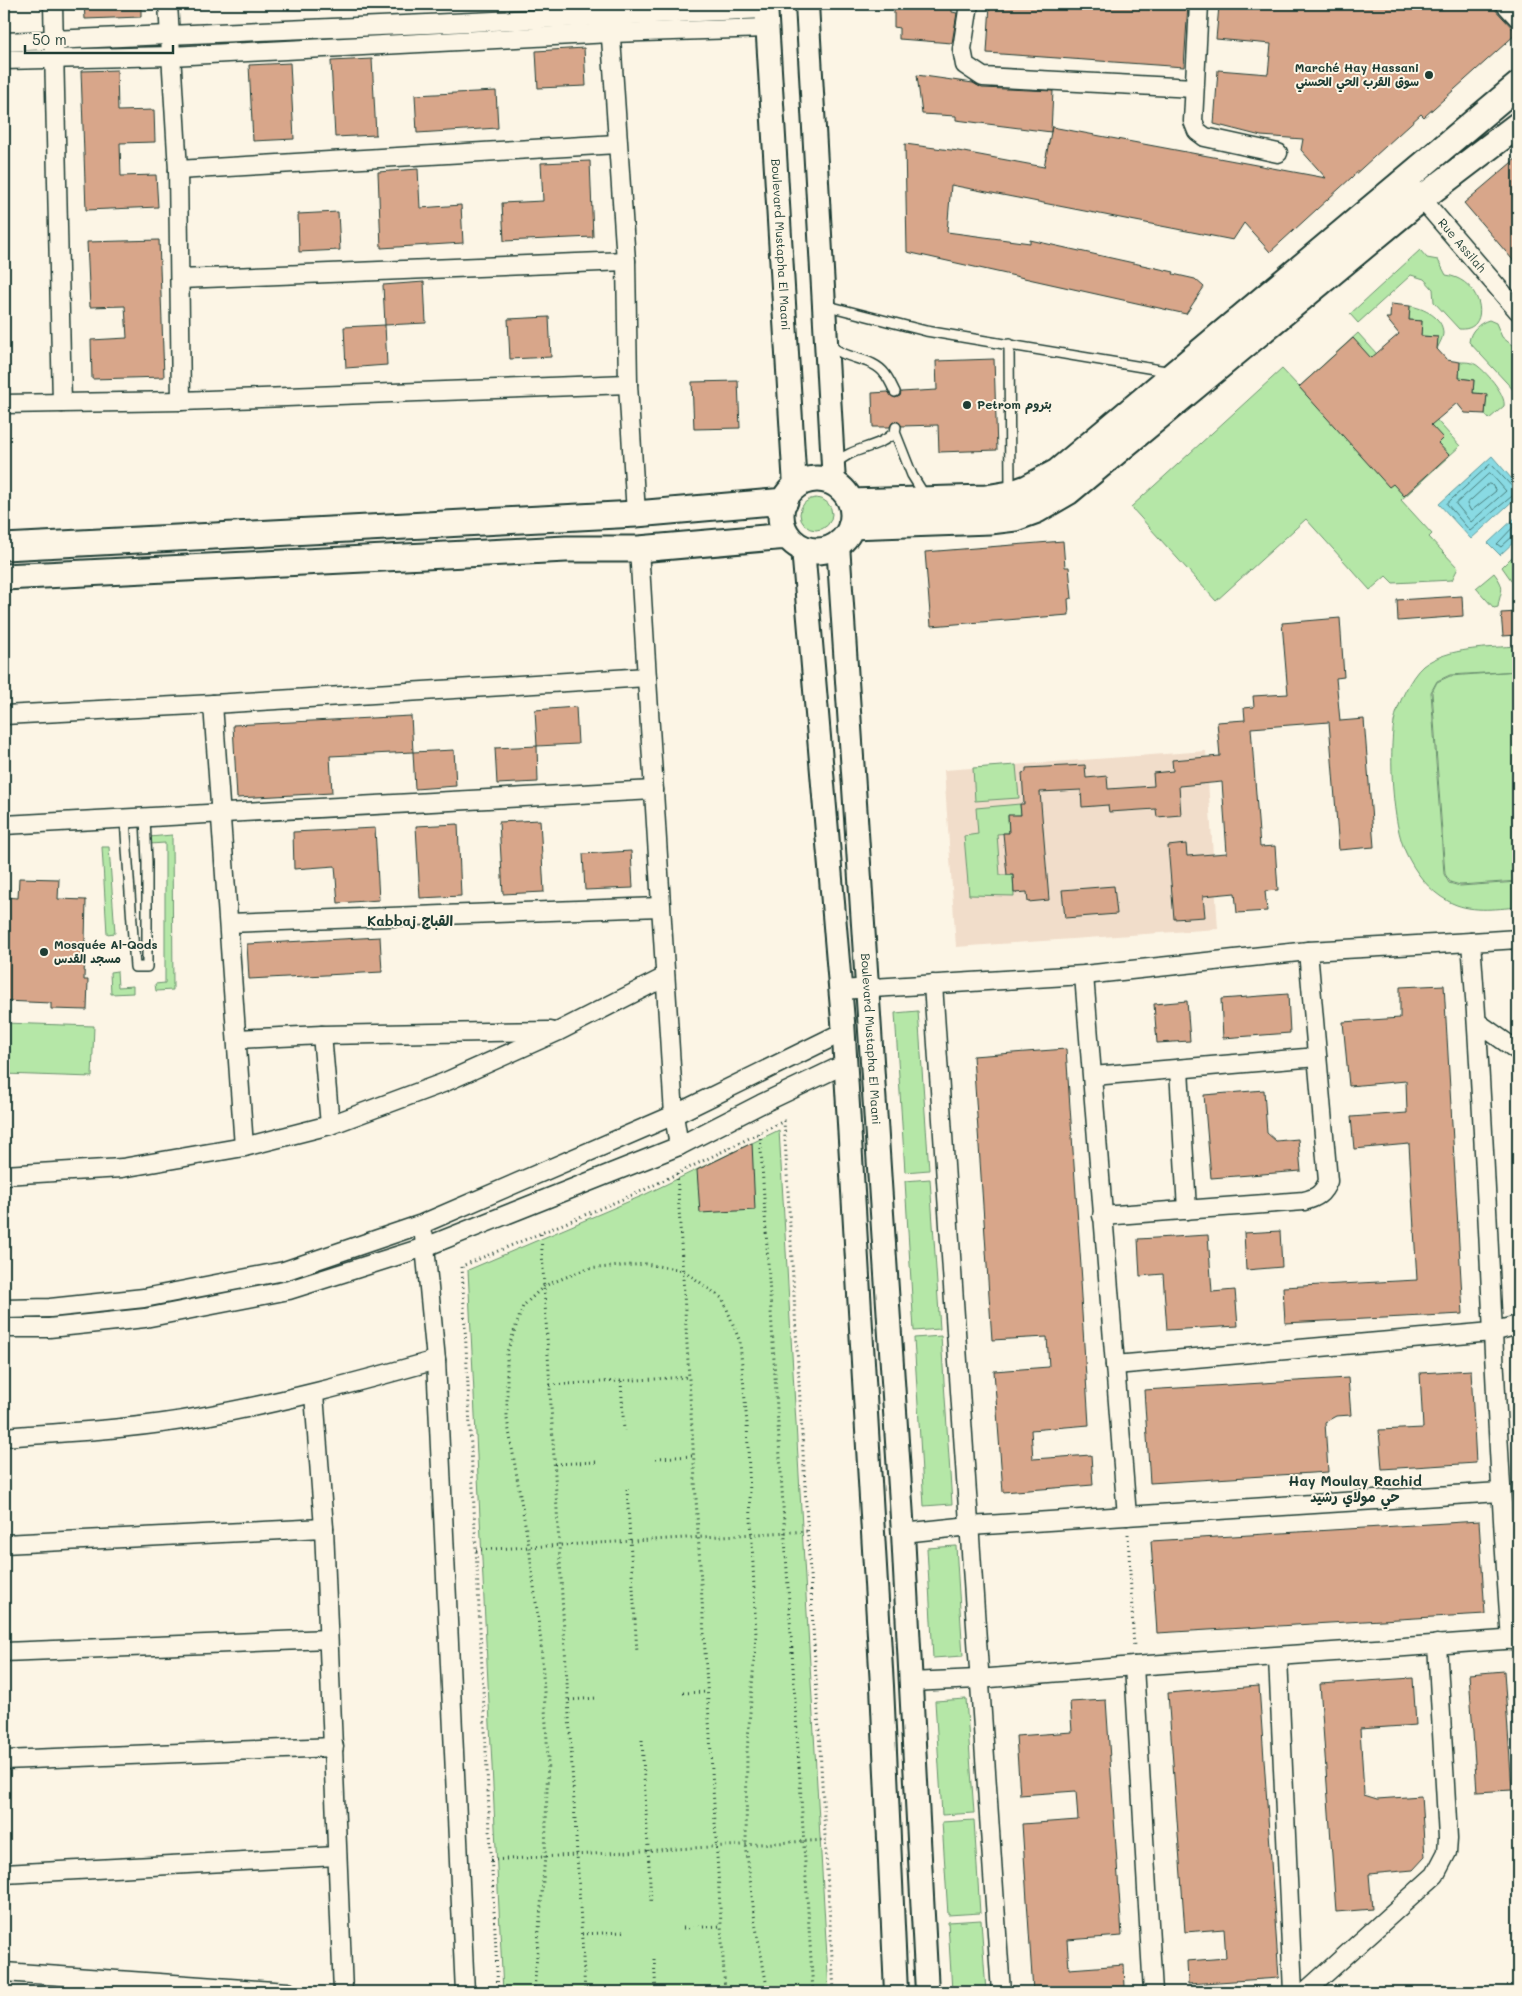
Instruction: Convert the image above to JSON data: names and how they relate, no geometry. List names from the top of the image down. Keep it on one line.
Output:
{"streets":{"street":["Boulevard Mustapha El Maani","Rue Assilah"]},"districts":["Kabbaj القباج","Hay Moulay Rachid حي مولاي رشيد"],"places":["Marché Hay Hassani سوق القرب الحي الحسني","Petrom بتروم","Mosquée Al-Qods مسجد القدس"],"scale_bar":"50 m"}
